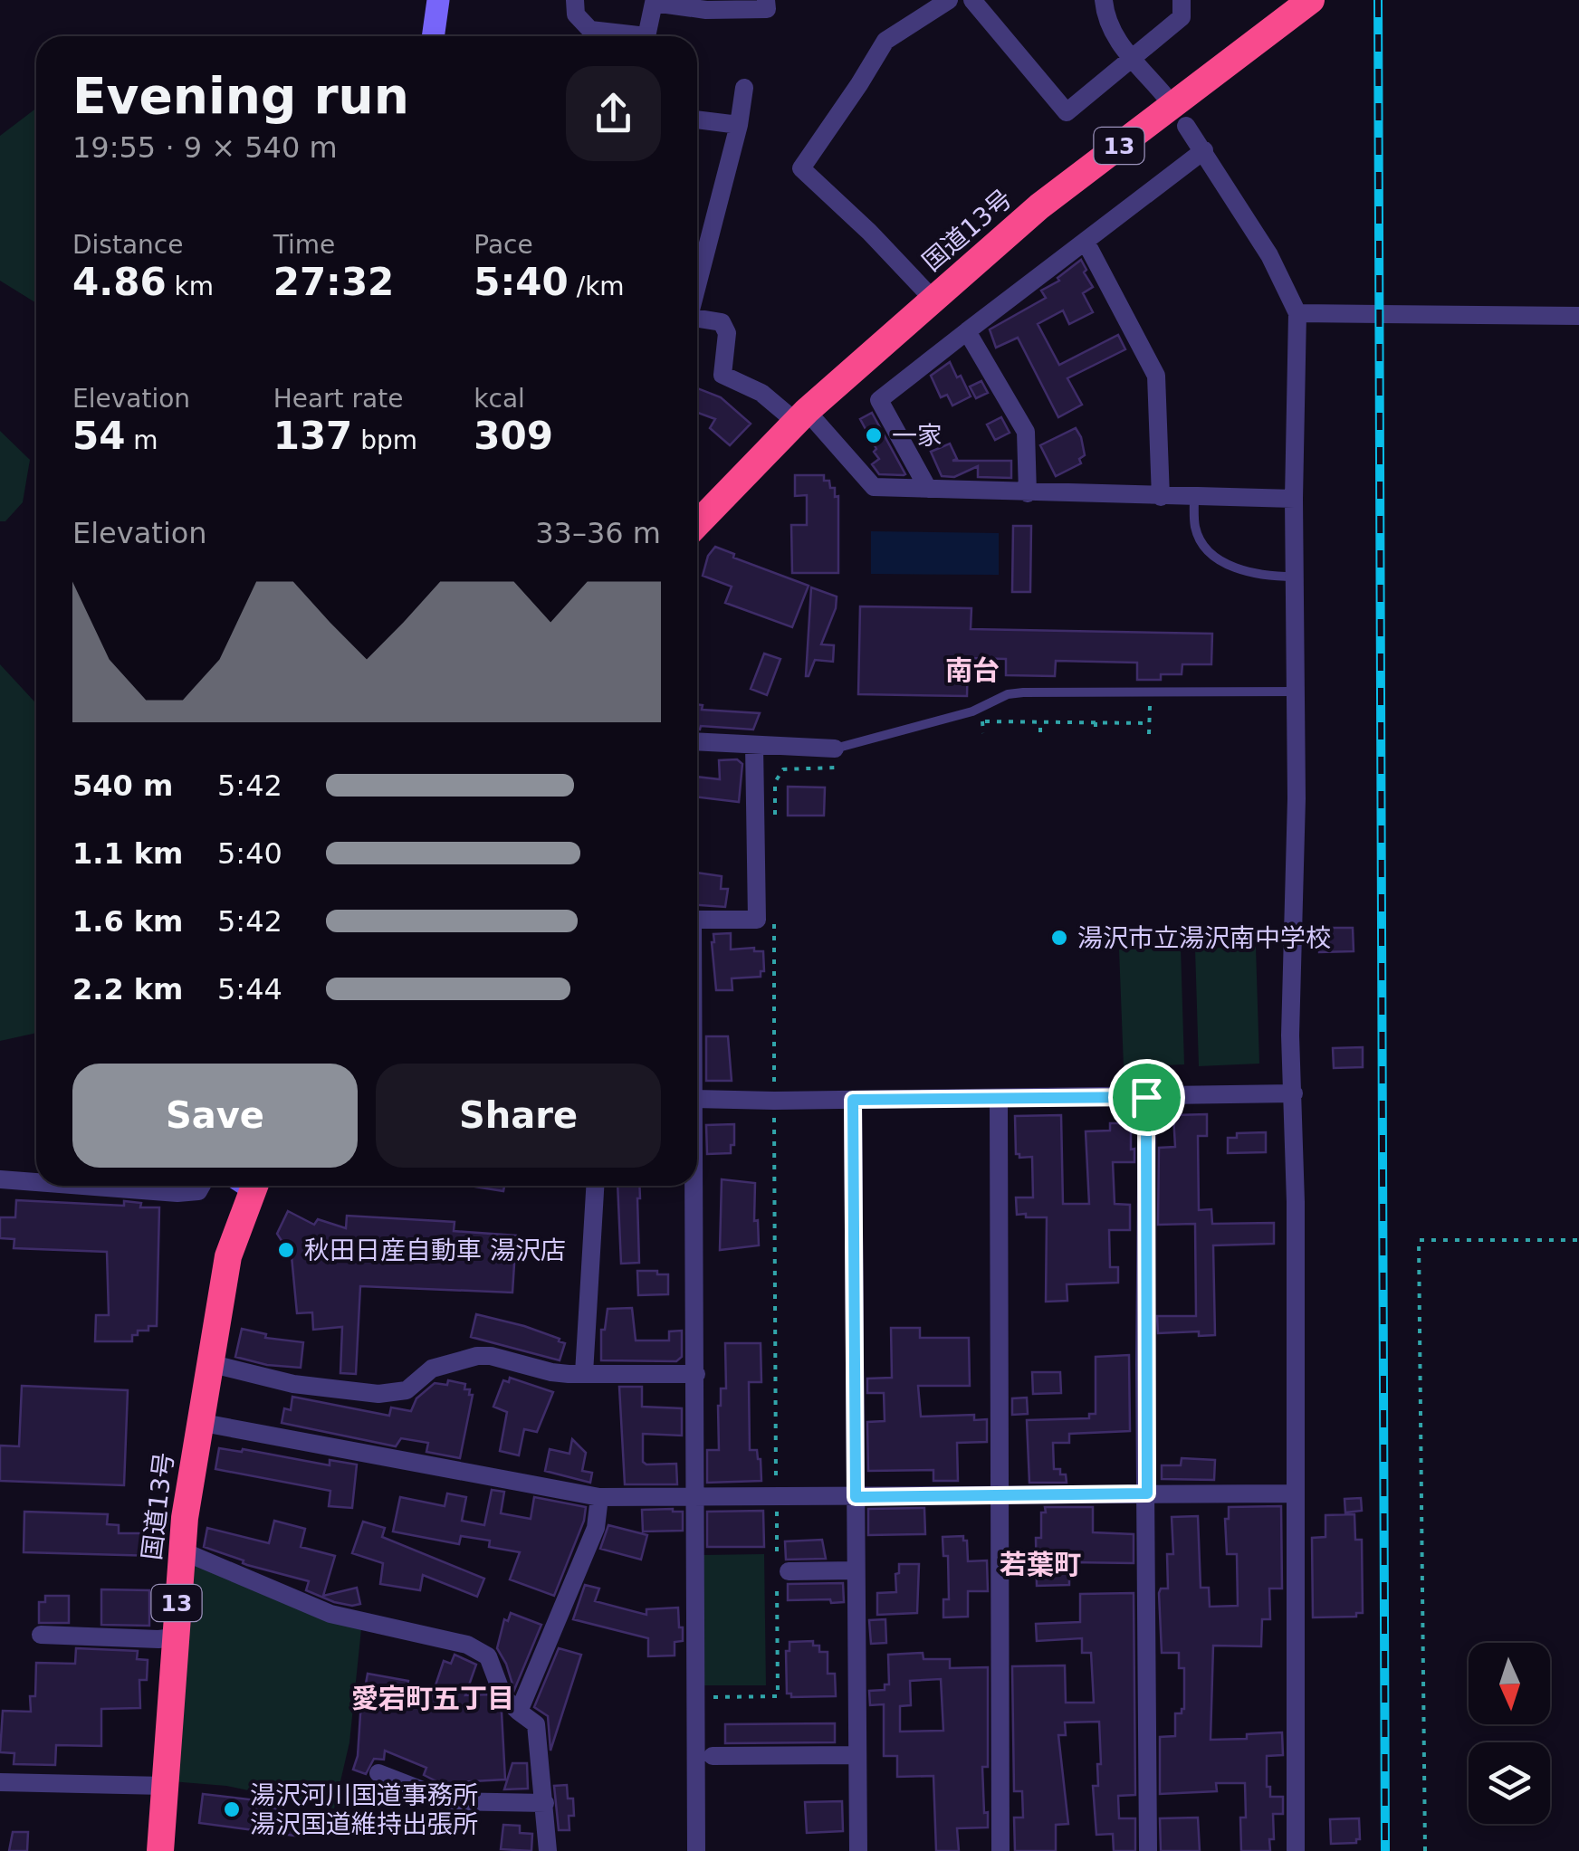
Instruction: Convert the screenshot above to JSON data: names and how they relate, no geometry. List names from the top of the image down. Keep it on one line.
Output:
{"streets":{"highway":["13","国道13号"]},"districts":["南台","若葉町","愛宕町五丁目"],"places":["一家","湯沢市立湯沢南中学校","秋田日産自動車 湯沢店","湯沢河川国道事務所 湯沢国道維持出張所"],"north":"bottom","page":{"heading":["Evening run","19:55 · 9 × 540 m"],"stats":[["Distance","4.86 km"],["Time","27:32"],["Pace","5:40 /km"],["Elevation","54 m"],["Heart rate","137 bpm"],["kcal","309"]],"chart":["Elevation","33–36 m"],"list":[{"name":"540 m","note":"5:42"},{"name":"1.1 km","note":"5:40"},{"name":"1.6 km","note":"5:42"},{"name":"2.2 km","note":"5:44"}],"buttons":["Save","Share"]}}
